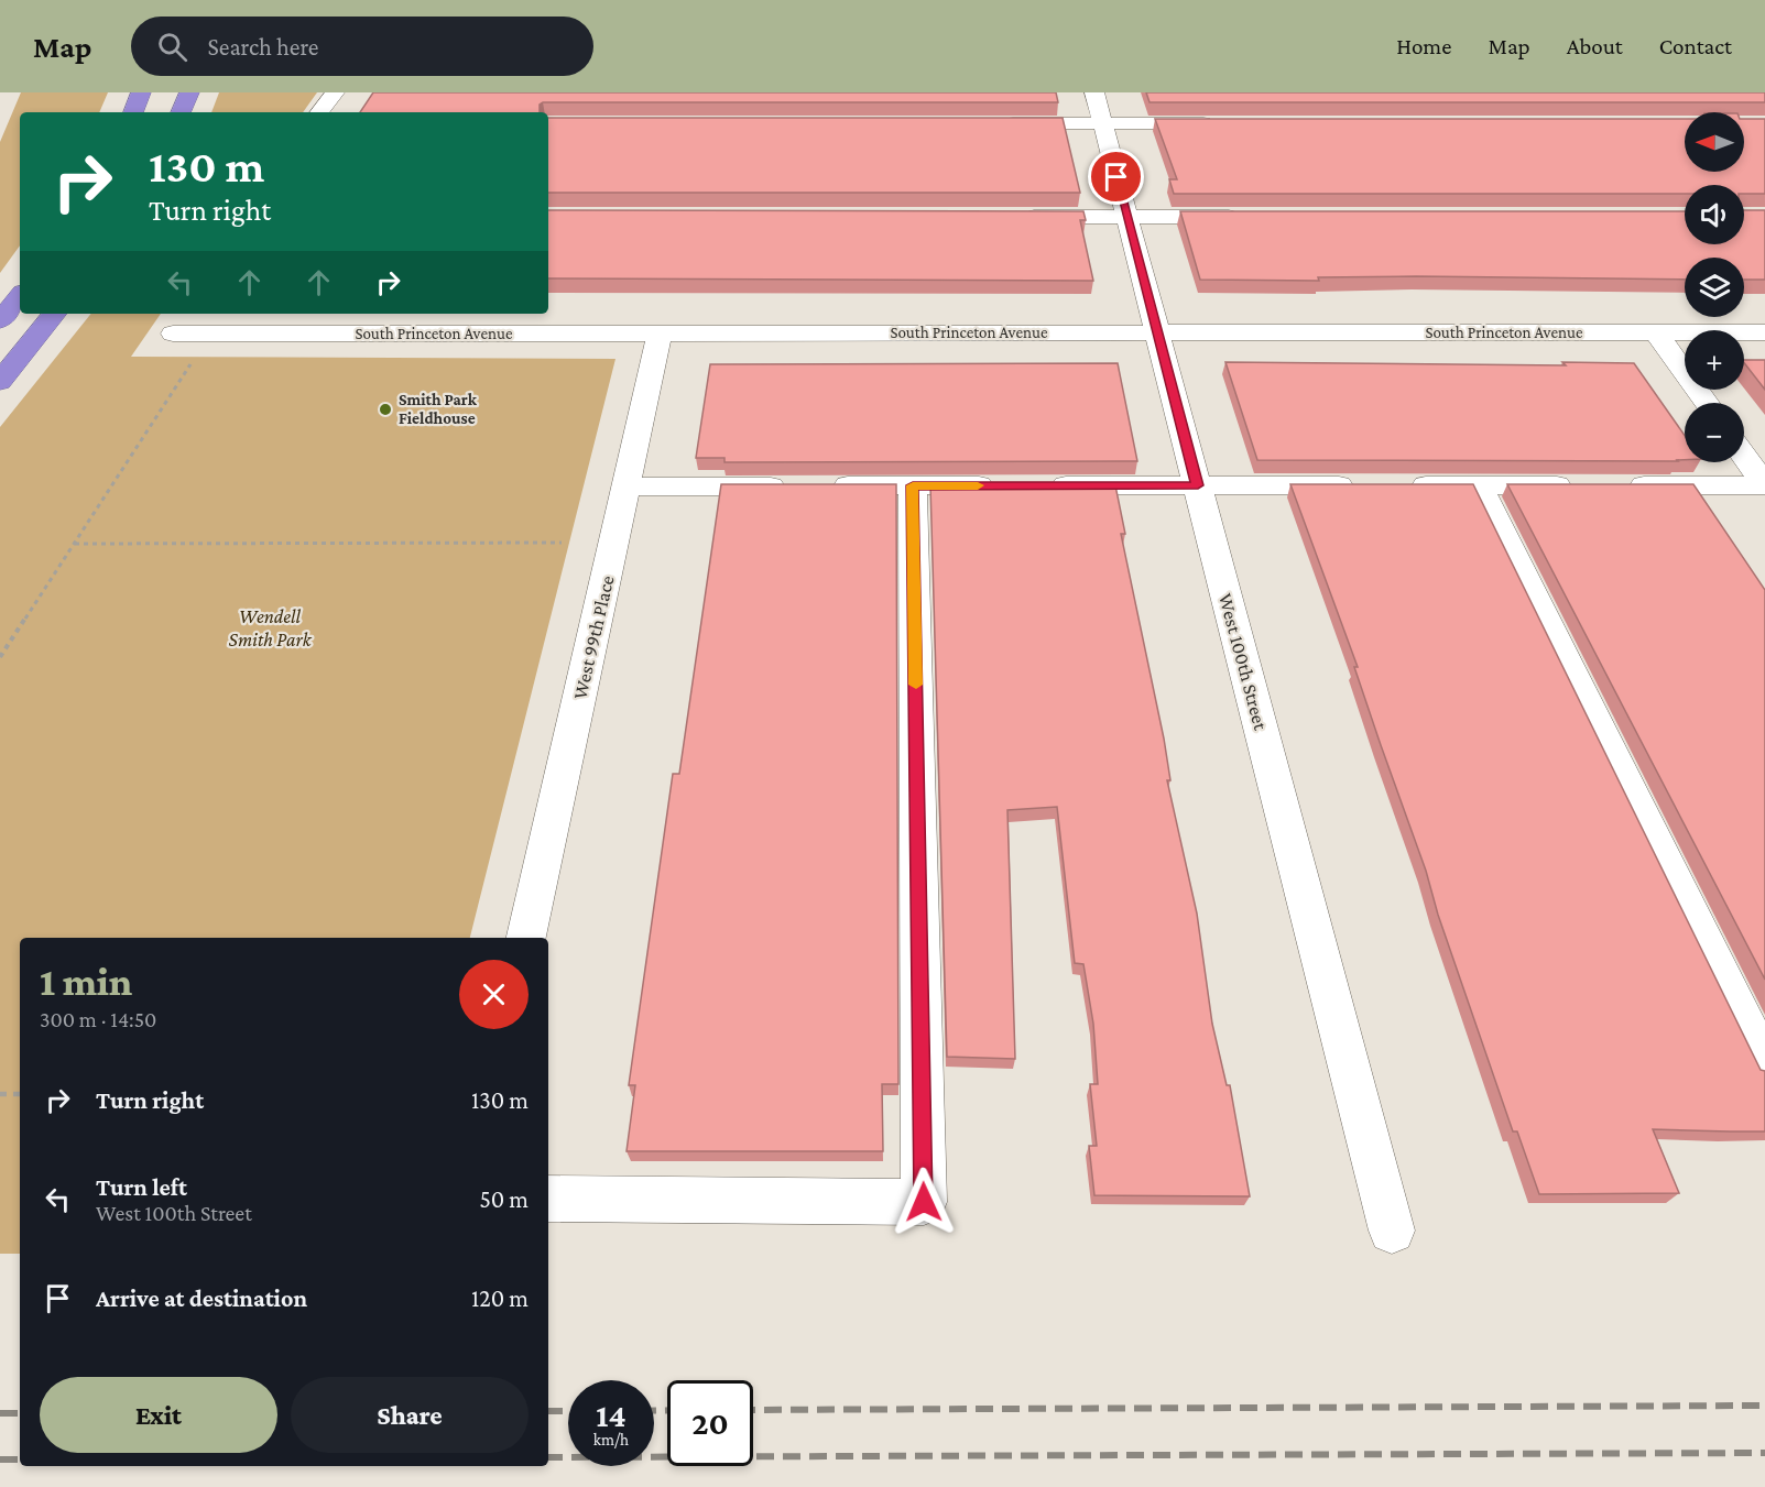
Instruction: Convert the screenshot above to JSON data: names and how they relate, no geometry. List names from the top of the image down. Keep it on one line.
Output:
{"streets":{"street":["South Princeton Avenue","West 99th Place","West 100th Street"]},"crossings":[["South Princeton Avenue","West 99th Place"],["South Princeton Avenue","West 100th Street"]],"parks":["Wendell Smith Park"],"places":["Smith Park Fieldhouse"],"north":"left","page":{"header":"Map","search":"Search here","nav":["Home","Map","About","Contact"],"map_buttons":["+","−"],"turn":["130 m","Turn right"],"heading":["1 min","300 m · 14:50"],"list":[{"name":"Turn right","value":"130 m"},{"name":"Turn left","note":"West 100th Street","value":"50 m"},{"name":"Arrive at destination","value":"120 m"}],"buttons":["Exit","Share"],"speed":"14 km/h","limit":"20"}}
